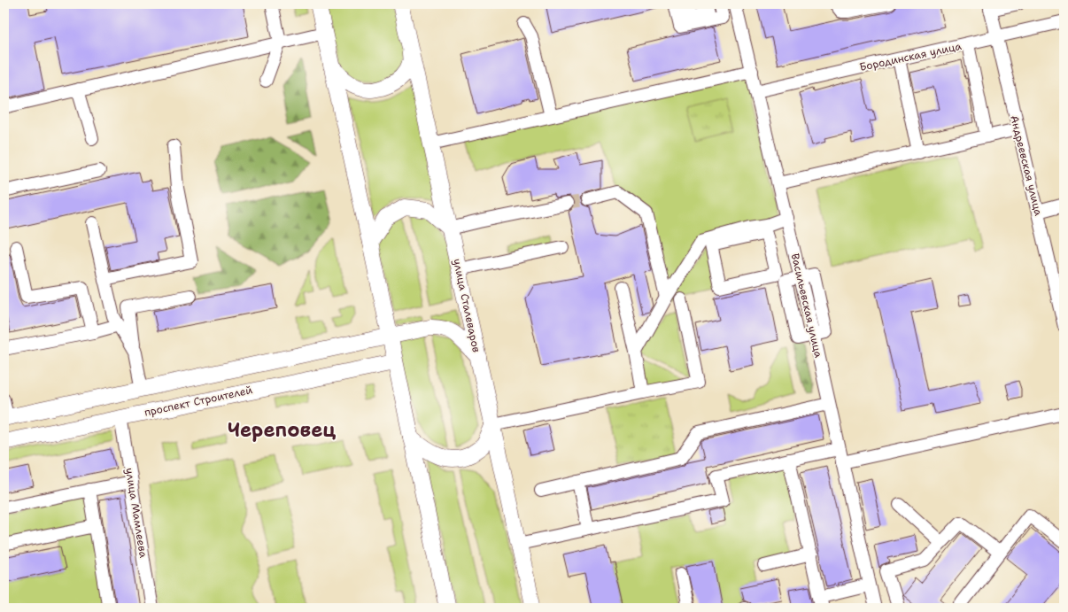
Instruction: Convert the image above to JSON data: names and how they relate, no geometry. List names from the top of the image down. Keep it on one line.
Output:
{"streets":{"main road":["улица Сталеваров","проспект Строителей"],"street":["Бородинская улица","Андреевская улица","Васильевская улица","улица Мамлеева"]},"crossings":[["Бородинская улица","Андреевская улица"],["Бородинская улица","Васильевская улица"],["улица Сталеваров","проспект Строителей"],["проспект Строителей","улица Мамлеева"]],"districts":["Череповец"]}
